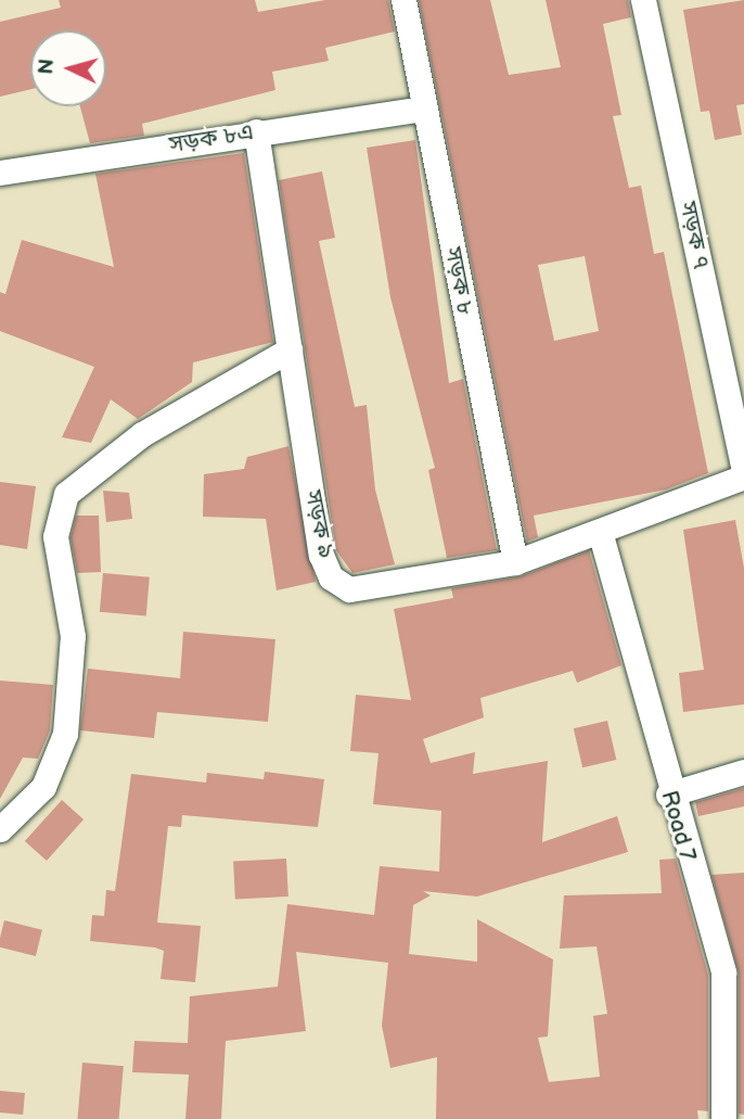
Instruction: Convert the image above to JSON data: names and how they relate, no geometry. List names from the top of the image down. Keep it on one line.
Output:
{"streets":{"street":["সড়ক ৮এ","সড়ক ৭","সড়ক ৮","সড়ক ৯","Road 7"]},"crossings":[["সড়ক ৮এ","সড়ক ৮"],["সড়ক ৮এ","সড়ক ৯"],["সড়ক ৭","সড়ক ৯"],["সড়ক ৮","সড়ক ৯"],["সড়ক ৯","Road 7"]],"north":"left"}
